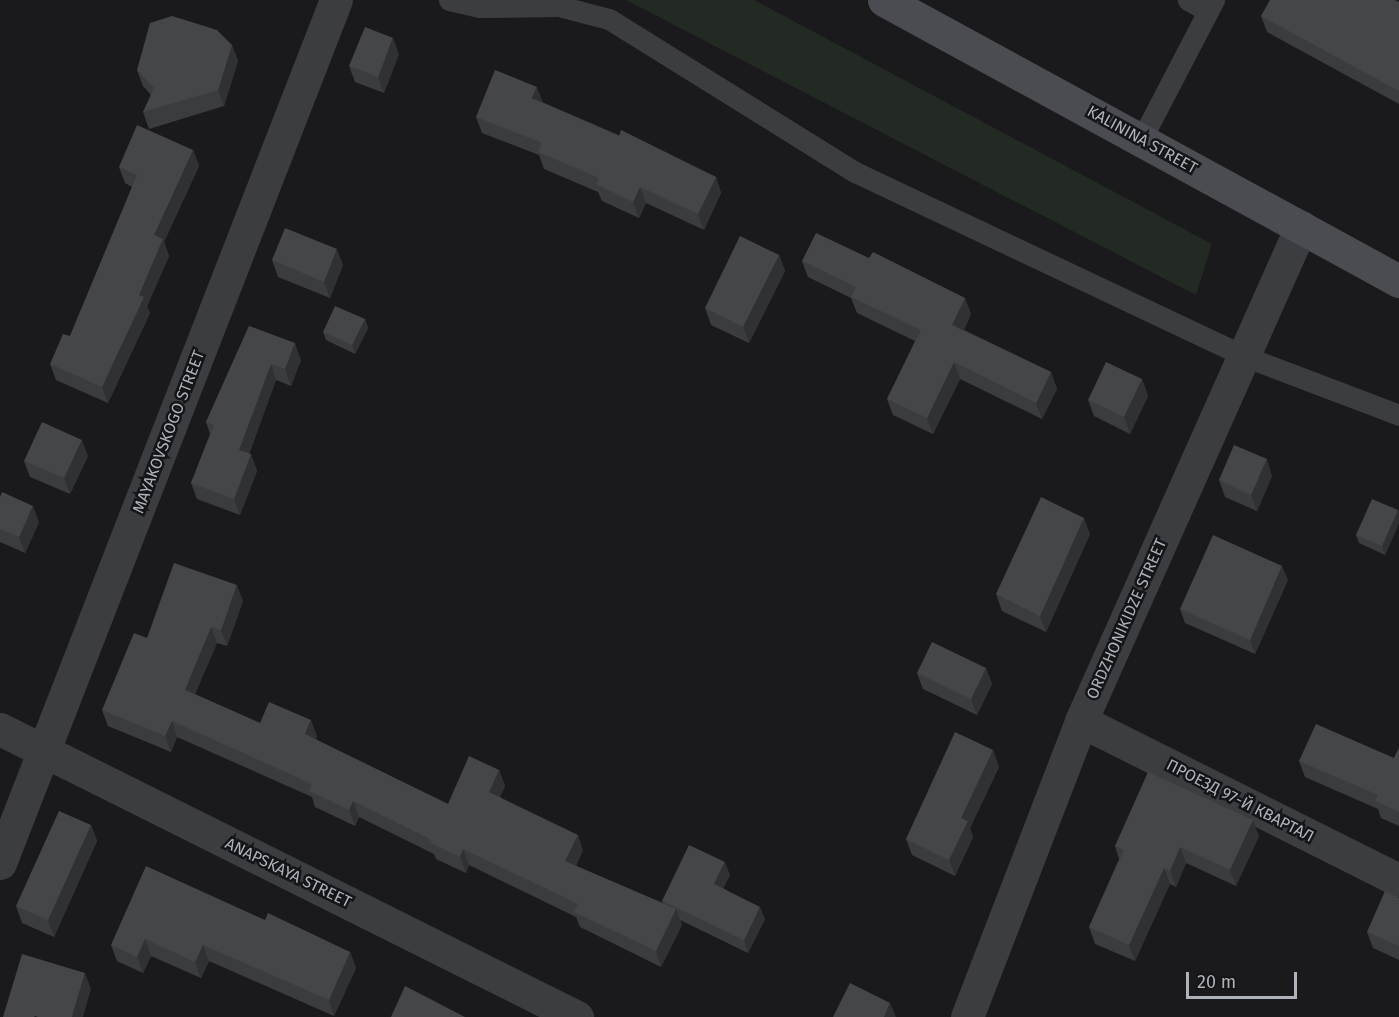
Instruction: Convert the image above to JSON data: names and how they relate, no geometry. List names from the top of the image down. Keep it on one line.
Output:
{"streets":{"main road":["KALININA STREET"],"street":["MAYAKOVSKOGO STREET","ORDZHONIKIDZE STREET","ПРОЕЗД 97-Й КВАРТАЛ","ANAPSKAYA STREET"]},"crossings":[["KALININA STREET","ORDZHONIKIDZE STREET"],["MAYAKOVSKOGO STREET","ANAPSKAYA STREET"],["ORDZHONIKIDZE STREET","ПРОЕЗД 97-Й КВАРТАЛ"]],"scale_bar":"20 m"}
